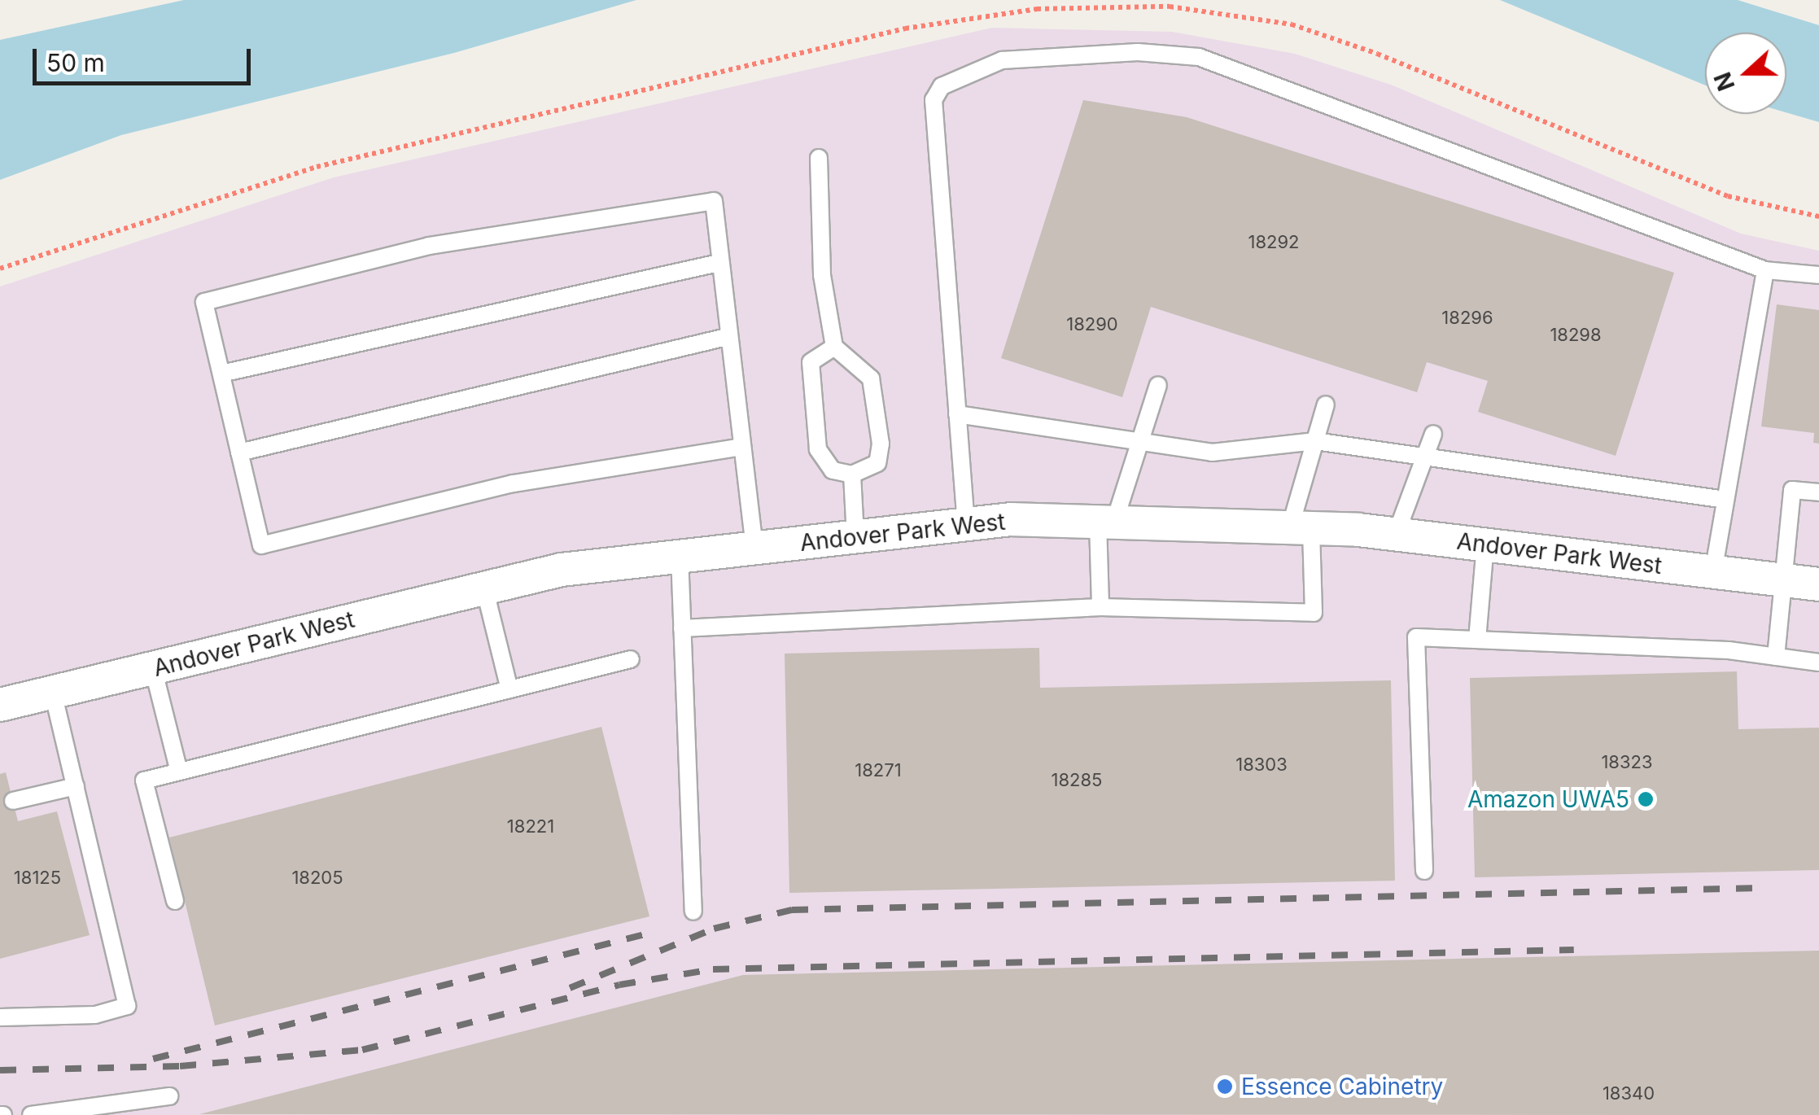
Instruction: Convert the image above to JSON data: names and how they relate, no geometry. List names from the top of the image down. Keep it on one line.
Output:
{"streets":{"street":["Andover Park West"]},"places":["Amazon UWA5","Essence Cabinetry"],"house_numbers":["18292","18296","18290","18298","18323","18303","18271","18285","18221","18125","18205","18340"],"scale_bar":"50 m","north":"left"}
